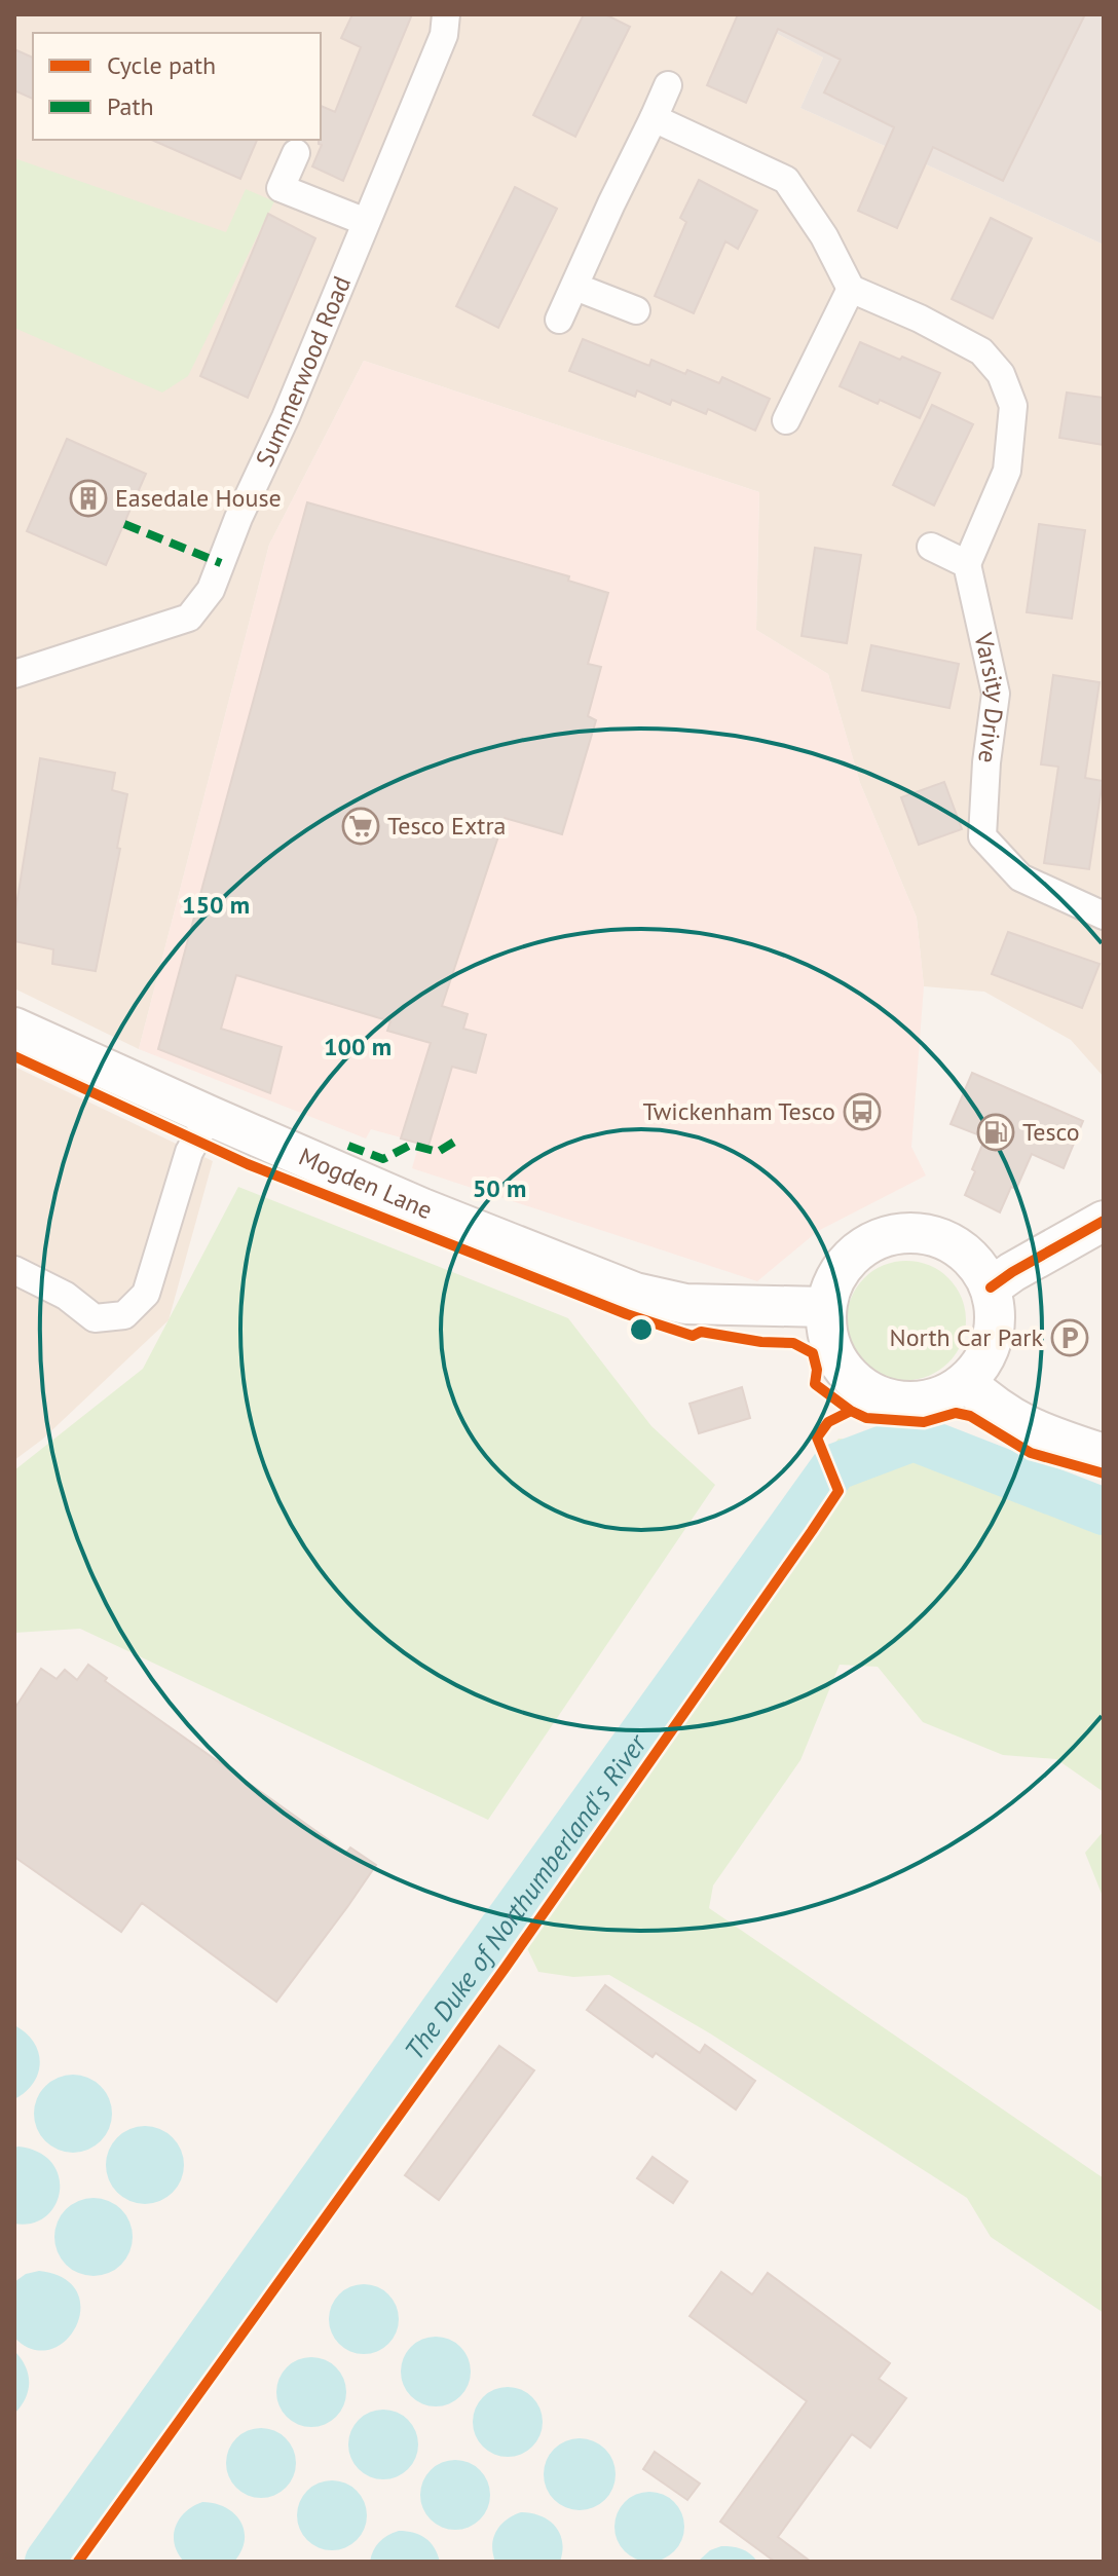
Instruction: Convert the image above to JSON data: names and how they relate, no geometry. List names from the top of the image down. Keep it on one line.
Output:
{"streets":{"street":["Summerwood Road","Varsity Drive","Mogden Lane"]},"water":["The Duke of Northumberland's River"],"places":{"building":["Easedale House"],"supermarket":["Tesco Extra"],"bus stop":["Twickenham Tesco"],"fuel station":["Tesco"],"parking":["North Car Park"]},"legend":["Cycle path","Path"],"rings":["150 m","100 m","50 m"]}
